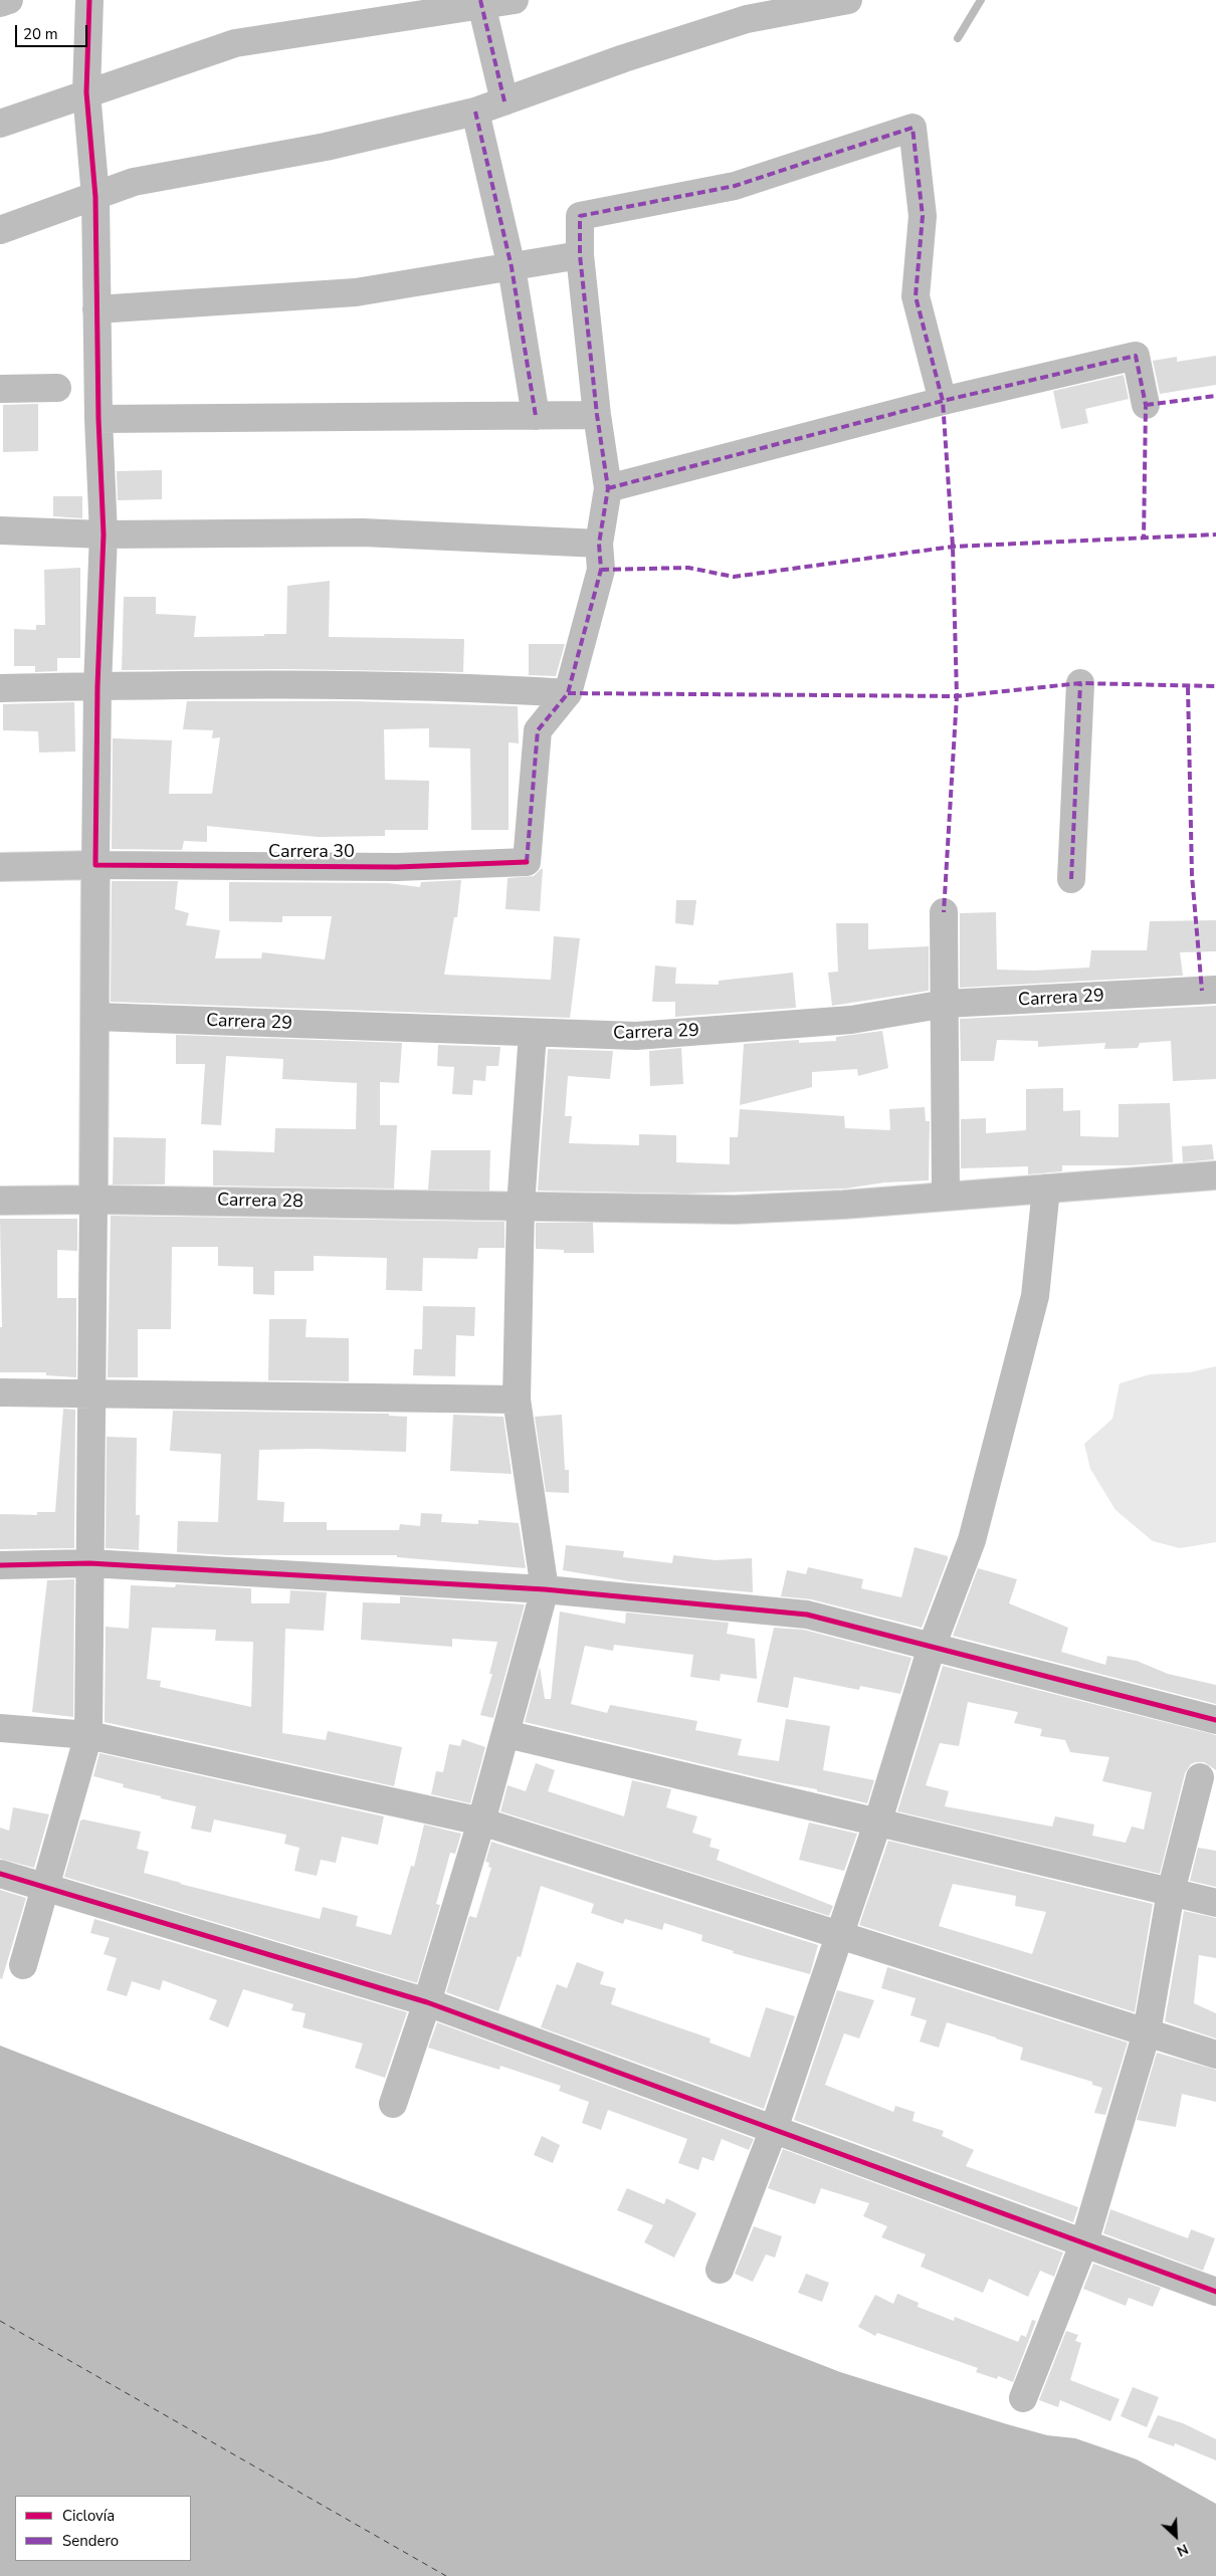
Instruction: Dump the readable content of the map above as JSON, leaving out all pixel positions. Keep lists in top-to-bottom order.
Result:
{
  "streets": {
    "street": ["Carrera 30", "Carrera 29", "Carrera 28"]
  },
  "legend": ["Ciclovía", "Sendero"],
  "scale_bar": "20 m",
  "north": "bottom right"
}
